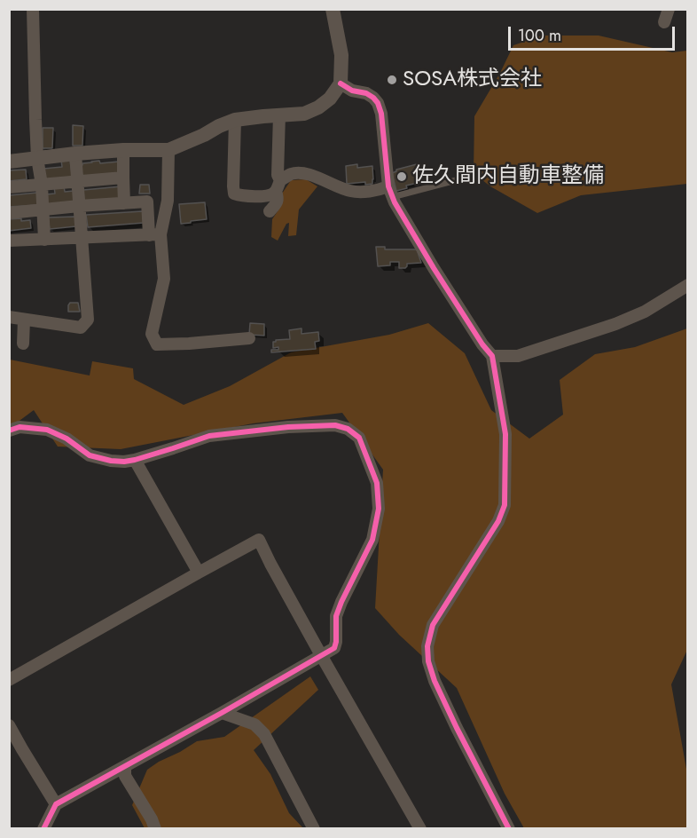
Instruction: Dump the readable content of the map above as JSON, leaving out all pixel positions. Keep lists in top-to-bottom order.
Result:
{
  "places": ["SOSA株式会社", "佐久間内自動車整備"],
  "scale_bar": "100 m"
}
